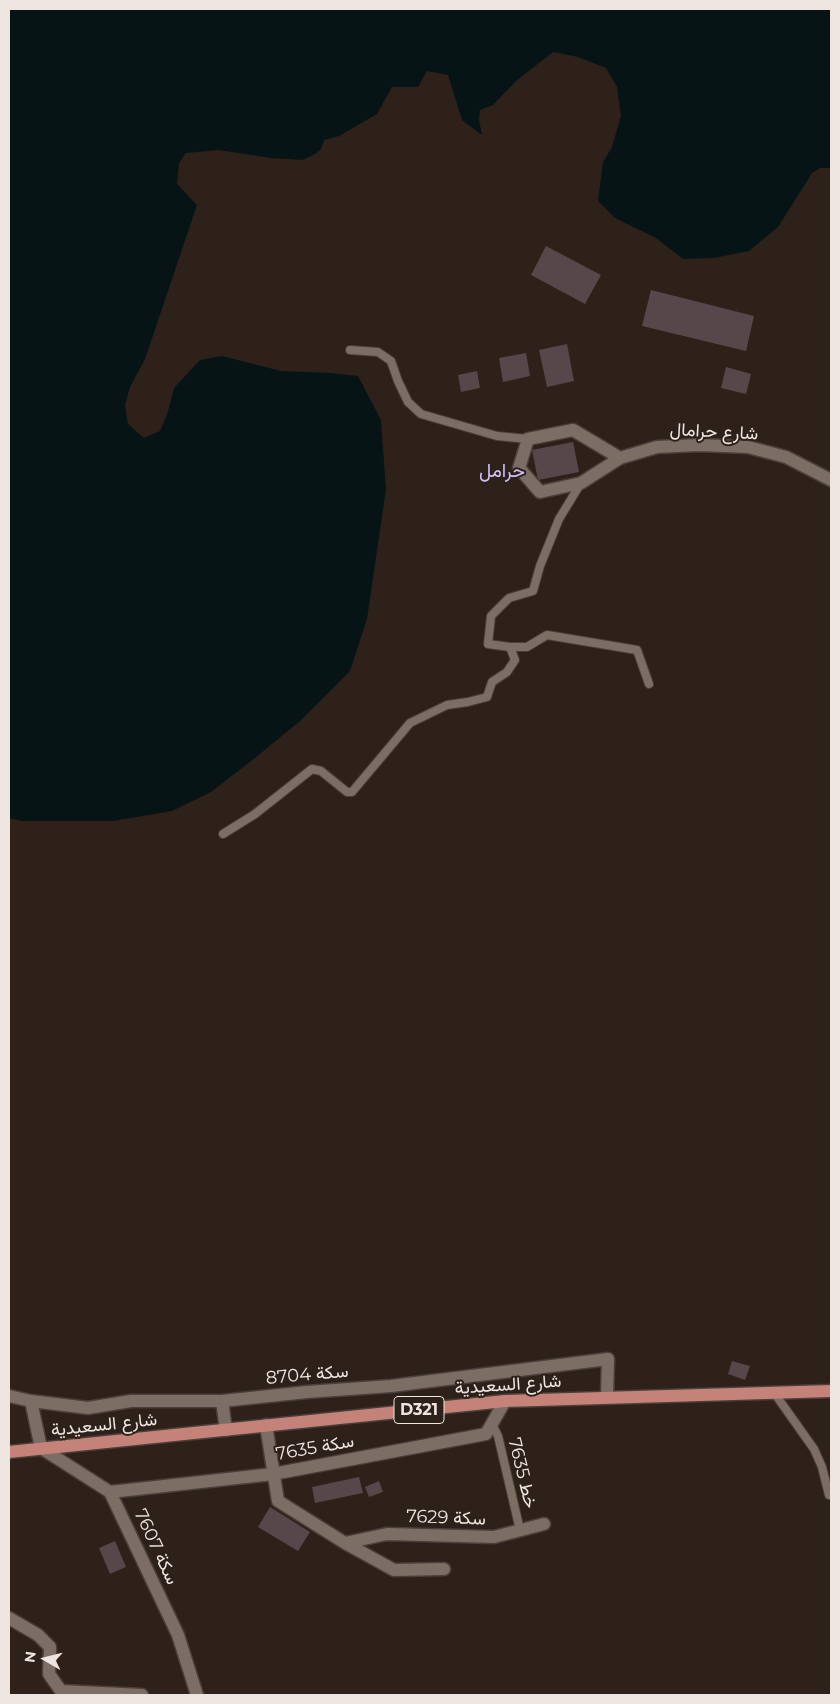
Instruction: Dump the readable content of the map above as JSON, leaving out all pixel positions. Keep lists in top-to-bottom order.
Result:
{
  "streets": {
    "main road": ["شارع السعيدية", "D321"],
    "street": [
      "شارع حرامال",
      "سكة 8704",
      "سكة 7635",
      "سكة 7629",
      "سكة 7607"
    ],
    "lane": ["7635 خط"]
  },
  "crossings": [
    ["سكة 8704", "شارع السعيدية"],
    ["سكة 7635", "7635 خط"],
    ["سكة 7635", "سكة 7607"],
    ["7635 خط", "سكة 7629"]
  ],
  "districts": ["حرامل"],
  "north": "left"
}
